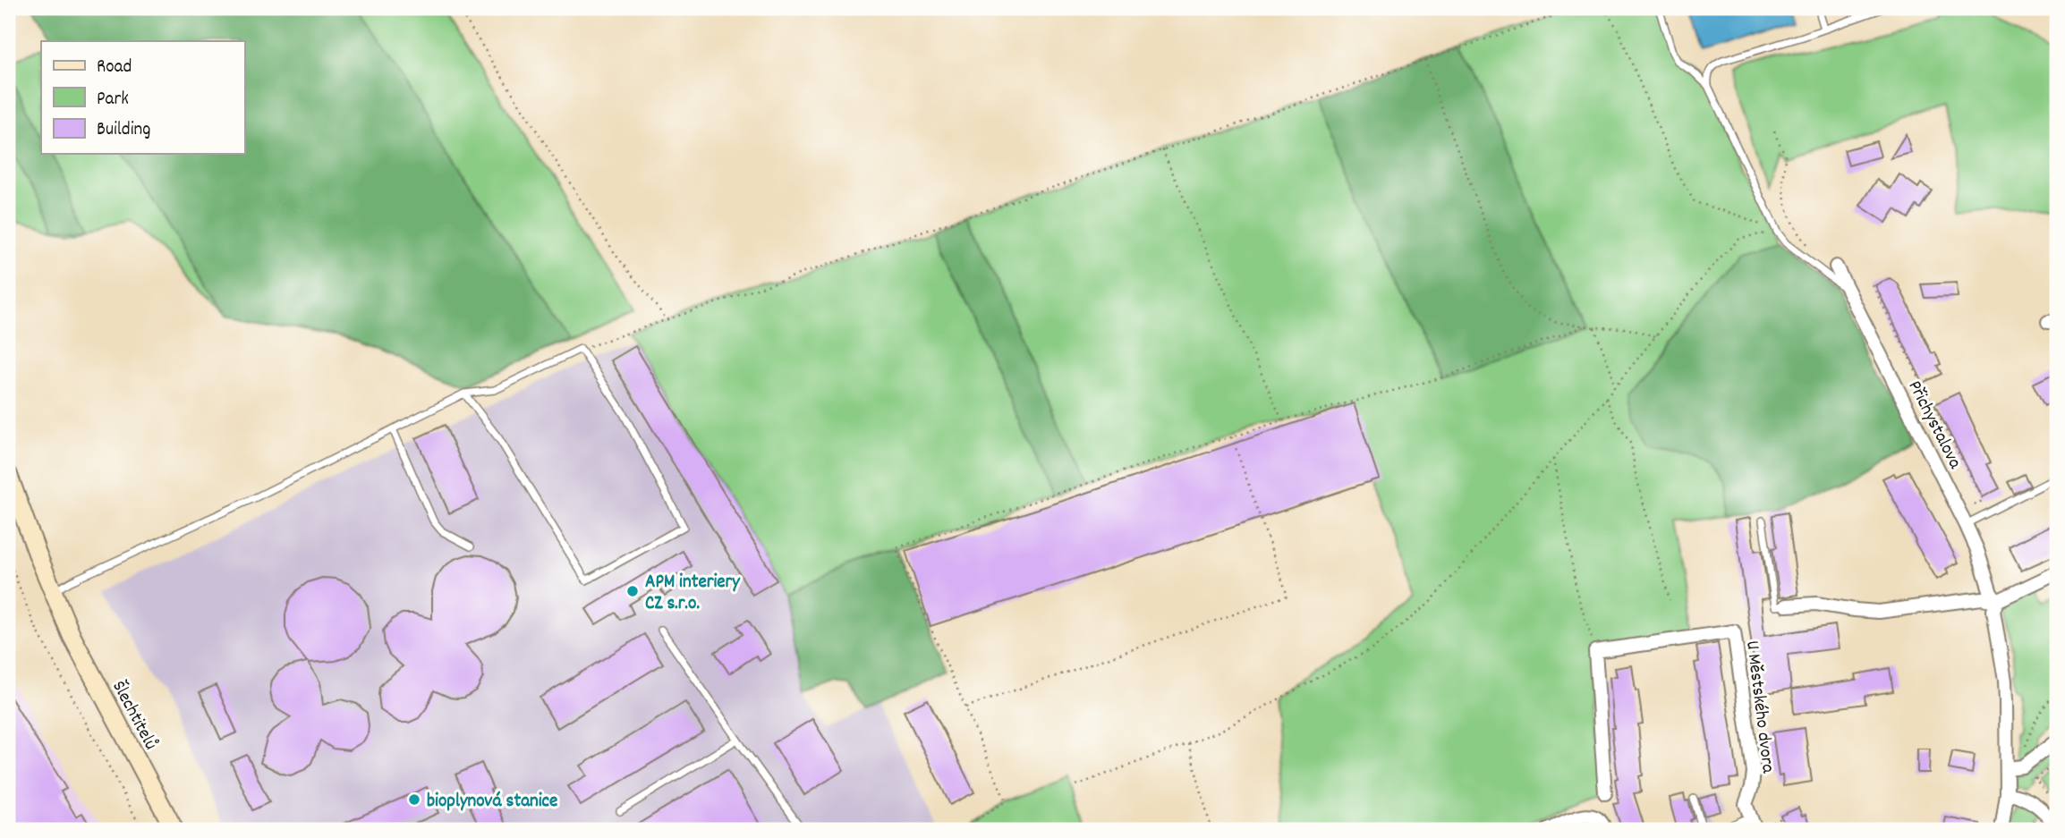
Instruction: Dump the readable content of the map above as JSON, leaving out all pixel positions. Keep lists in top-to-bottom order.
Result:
{
  "streets": {
    "street": ["Přichystalova", "U Městského dvora", "Šlechtitelů"]
  },
  "places": ["APM interiery CZ s.r.o.", "bioplynová stanice"],
  "legend": ["Road", "Park", "Building"]
}
